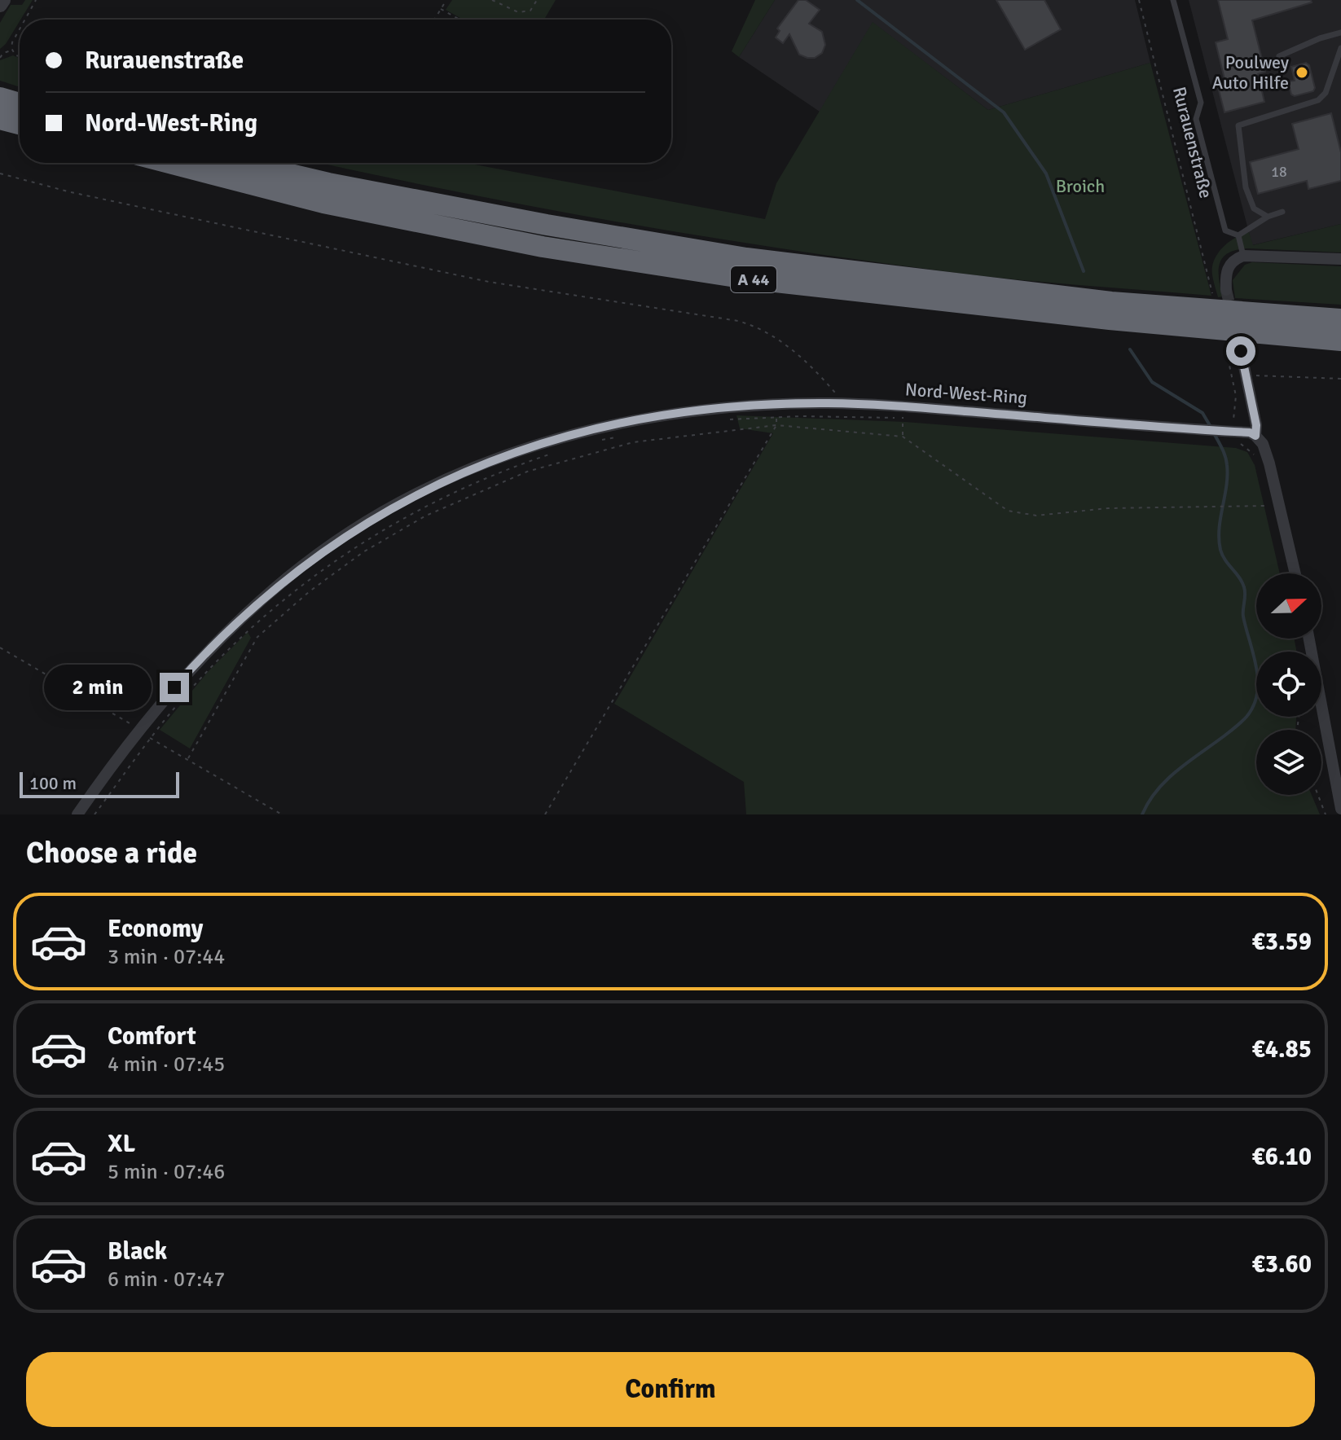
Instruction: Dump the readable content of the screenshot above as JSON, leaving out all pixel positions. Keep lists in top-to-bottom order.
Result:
{
  "streets": {
    "highway": ["A 44"],
    "street": ["Nord-West-Ring"],
    "path": ["Rurauenstraße"]
  },
  "parks": ["Broich"],
  "places": ["Poulwey Auto Hilfe"],
  "house_numbers": ["18"],
  "scale_bar": "100 m",
  "north": "right",
  "page": {
    "banner": ["Rurauenstraße", "Nord-West-Ring"],
    "bubble": "2 min",
    "scale": "100 m",
    "heading": "Choose a ride",
    "list": [
      {
        "name": "Economy",
        "note": "3 min · 07:44",
        "value": "€3.59"
      },
      {
        "name": "Comfort",
        "note": "4 min · 07:45",
        "value": "€4.85"
      },
      {
        "name": "XL",
        "note": "5 min · 07:46",
        "value": "€6.10"
      },
      {
        "name": "Black",
        "note": "6 min · 07:47",
        "value": "€3.60"
      }
    ],
    "buttons": "Confirm"
  }
}
